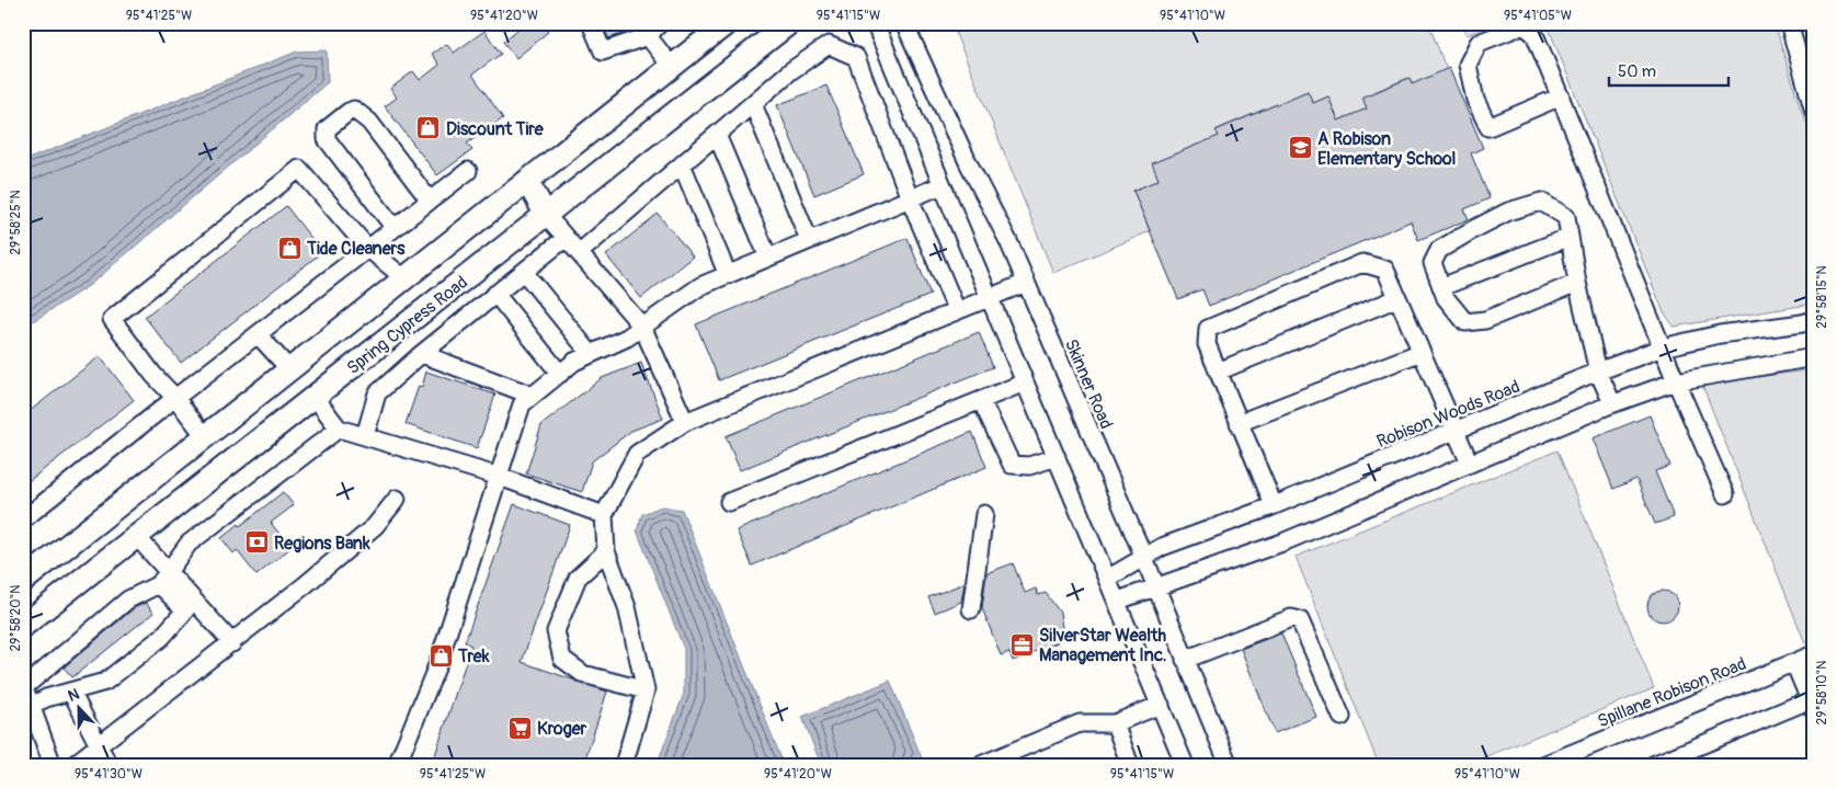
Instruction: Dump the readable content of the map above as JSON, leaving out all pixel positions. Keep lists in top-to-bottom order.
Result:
{
  "streets": {
    "main road": ["Spring Cypress Road"],
    "street": ["Skinner Road", "Robison Woods Road", "Spillane Robison Road"]
  },
  "crossings": [
    ["Skinner Road", "Robison Woods Road"]
  ],
  "places": {
    "shop": ["Discount Tire", "Tide Cleaners", "Trek"],
    "school or university": ["A Robison Elementary School"],
    "bank": ["Regions Bank"],
    "office": ["SilverStar Wealth Management Inc."],
    "supermarket": ["Kroger"]
  },
  "scale_bar": "50 m",
  "north": "top",
  "coordinates": [
    "95°41'25\"W",
    "95°41'20\"W",
    "95°41'15\"W",
    "95°41'10\"W",
    "95°41'05\"W",
    "29°58'25\"N",
    "29°58'15\"N",
    "29°58'20\"N",
    "29°58'10\"N",
    "95°41'30\"W"
  ]
}
